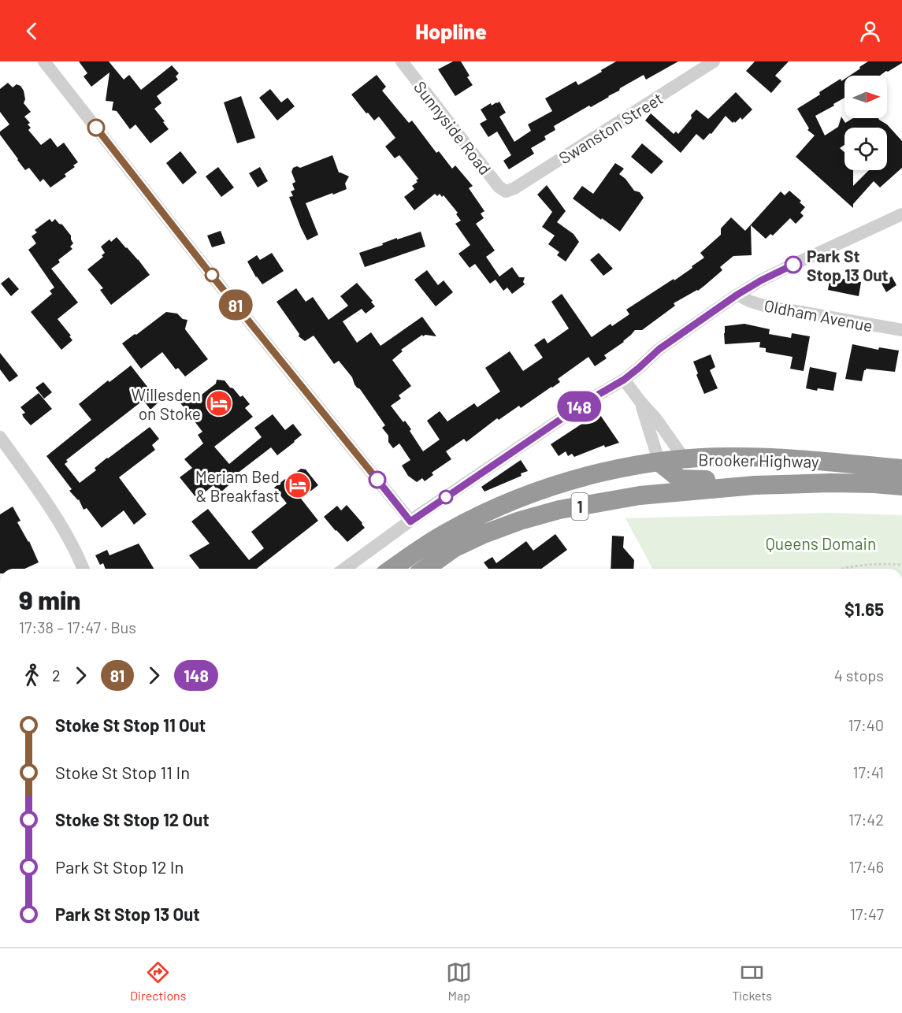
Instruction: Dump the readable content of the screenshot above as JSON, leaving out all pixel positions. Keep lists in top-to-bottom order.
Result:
{
  "streets": {
    "highway": ["Brooker Highway", "1"],
    "street": ["Sunnyside Road", "Swanston Street", "Oldham Avenue"]
  },
  "crossings": [
    ["Sunnyside Road", "Swanston Street"]
  ],
  "parks": ["Queens Domain"],
  "places": {
    "other": ["Park St Stop 13 Out"],
    "hotel": ["Willesden on Stoke", "Meriam Bed & Breakfast"]
  },
  "lines": ["bus line 81", "bus line 148"],
  "north": "right",
  "page": {
    "header": "Hopline",
    "on_map": ["81", "148"],
    "heading": ["9 min", "17:38 – 17:47 · Bus", "$1.65"],
    "legs": [
      "2",
      "81",
      "148",
      "4 stops"
    ],
    "list": [
      {
        "name": "Stoke St Stop 11 Out",
        "value": "17:40"
      },
      {
        "name": "Stoke St Stop 11 In",
        "value": "17:41"
      },
      {
        "name": "Stoke St Stop 12 Out",
        "value": "17:42"
      },
      {
        "name": "Park St Stop 12 In",
        "value": "17:46"
      },
      {
        "name": "Park St Stop 13 Out",
        "value": "17:47"
      }
    ],
    "tabs": ["Directions", "Map", "Tickets"]
  }
}
